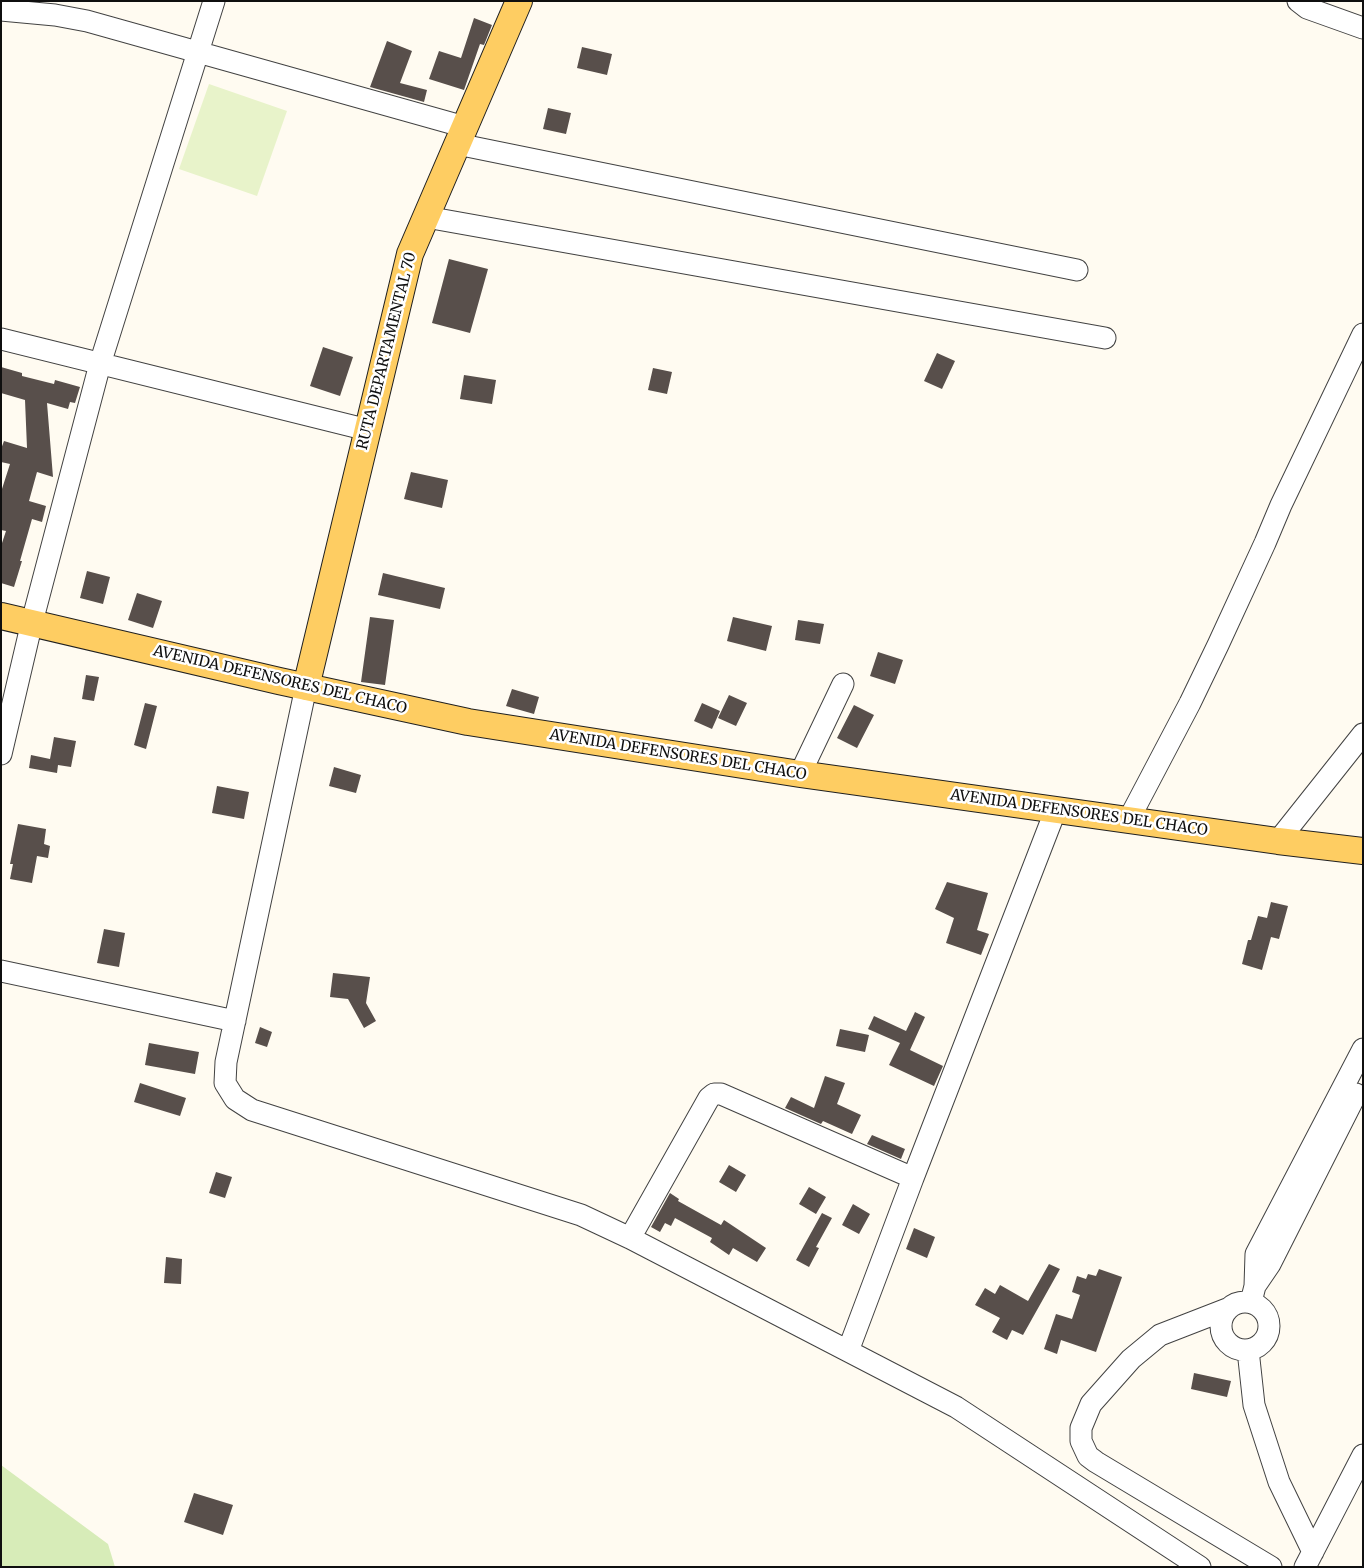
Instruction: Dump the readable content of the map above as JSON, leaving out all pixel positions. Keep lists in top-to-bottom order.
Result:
{
  "streets": {
    "main road": ["RUTA DEPARTAMENTAL 70", "AVENIDA DEFENSORES DEL CHACO"]
  },
  "crossings": [
    ["RUTA DEPARTAMENTAL 70", "AVENIDA DEFENSORES DEL CHACO"]
  ]
}
